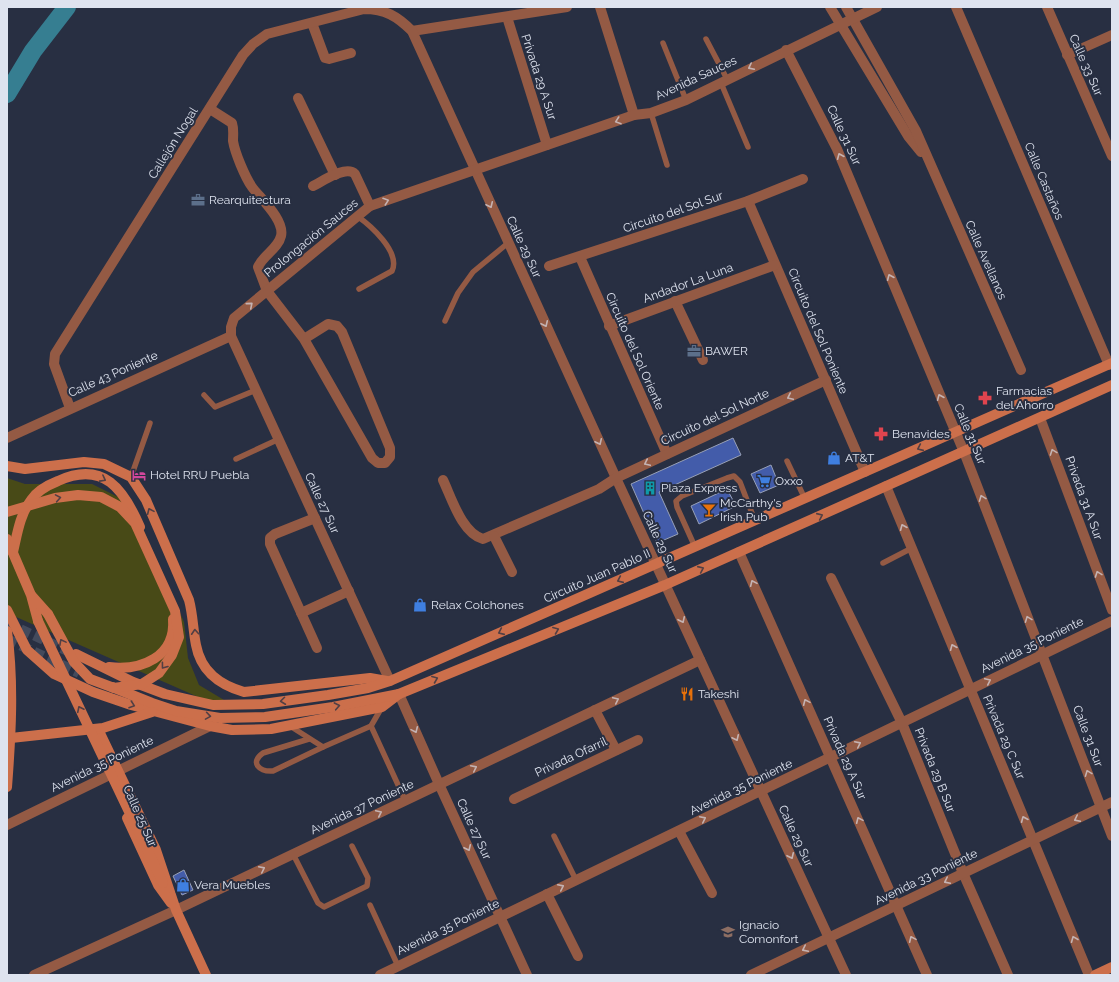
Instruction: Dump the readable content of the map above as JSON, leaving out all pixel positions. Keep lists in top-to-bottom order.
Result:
{
  "streets": {
    "main road": ["Circuito Juan Pablo II", "Calle 25 Sur"],
    "street": [
      "Calle 33 Sur",
      "Privada 29 A Sur",
      "Avenida Sauces",
      "Calle 31 Sur",
      "Callejón Nogal",
      "Calle Castaños",
      "Circuito del Sol Sur",
      "Prolongación Sauces",
      "Calle 29 Sur",
      "Calle Avellanos",
      "Andador La Luna",
      "Circuito del Sol Poniente",
      "Circuito del Sol Oriente",
      "Calle 43 Poniente",
      "Circuito del Sol Norte",
      "Privada 31 A Sur",
      "Calle 27 Sur",
      "Avenida 35 Poniente",
      "Privada 29 C Sur",
      "Privada Ofarril",
      "Privada 29 B Sur",
      "Avenida 37 Poniente",
      "Avenida 33 Poniente"
    ]
  },
  "crossings": [
    ["Privada 29 A Sur", "Avenida Sauces"],
    ["Privada 29 A Sur", "Avenida 35 Poniente"],
    ["Privada 29 A Sur", "Avenida 33 Poniente"],
    ["Avenida Sauces", "Calle 31 Sur"],
    ["Avenida Sauces", "Prolongación Sauces"],
    ["Avenida Sauces", "Calle 29 Sur"],
    ["Avenida Sauces", "Calle Avellanos"],
    ["Calle 31 Sur", "Circuito Juan Pablo II"],
    ["Calle 31 Sur", "Avenida 35 Poniente"],
    ["Calle 31 Sur", "Avenida 33 Poniente"],
    ["Callejón Nogal", "Calle 29 Sur"],
    ["Callejón Nogal", "Calle 43 Poniente"],
    ["Calle Castaños", "Circuito Juan Pablo II"],
    ["Circuito del Sol Sur", "Circuito del Sol Poniente"],
    ["Circuito del Sol Sur", "Circuito del Sol Oriente"],
    ["Prolongación Sauces", "Calle 29 Sur"],
    ["Prolongación Sauces", "Calle 43 Poniente"],
    ["Prolongación Sauces", "Calle 27 Sur"],
    ["Calle 29 Sur", "Circuito del Sol Norte"],
    ["Calle 29 Sur", "Circuito Juan Pablo II"],
    ["Calle 29 Sur", "Avenida 35 Poniente"],
    ["Calle 29 Sur", "Avenida 37 Poniente"],
    ["Calle 29 Sur", "Avenida 33 Poniente"],
    ["Andador La Luna", "Circuito del Sol Poniente"],
    ["Andador La Luna", "Circuito del Sol Oriente"],
    ["Circuito del Sol Poniente", "Circuito del Sol Norte"],
    ["Circuito del Sol Poniente", "Circuito Juan Pablo II"],
    ["Circuito del Sol Oriente", "Circuito del Sol Norte"],
    ["Calle 43 Poniente", "Calle 27 Sur"],
    ["Calle 27 Sur", "Circuito Juan Pablo II"],
    ["Calle 27 Sur", "Avenida 35 Poniente"],
    ["Calle 27 Sur", "Avenida 37 Poniente"],
    ["Avenida 35 Poniente", "Privada 29 C Sur"],
    ["Avenida 35 Poniente", "Privada 29 B Sur"],
    ["Avenida 35 Poniente", "Calle 25 Sur"],
    ["Privada 29 C Sur", "Avenida 33 Poniente"],
    ["Privada 29 B Sur", "Avenida 33 Poniente"],
    ["Avenida 37 Poniente", "Calle 25 Sur"]
  ],
  "one_way": [
    "Privada 29 A Sur",
    "Avenida Sauces",
    "Calle 31 Sur",
    "Prolongación Sauces",
    "Calle 29 Sur",
    "Circuito del Sol Norte",
    "Privada 31 A Sur",
    "Calle 27 Sur",
    "Privada 29 C Sur",
    "Avenida 37 Poniente",
    "Avenida 33 Poniente"
  ],
  "places": {
    "office": ["Rearquitectura", "BAWER"],
    "pharmacy": ["Farmacias del Ahorro", "Benavides"],
    "shop": ["AT&T", "Relax Colchones", "Vera Muebles"],
    "hotel": ["Hotel RRU Puebla"],
    "supermarket": ["Oxxo"],
    "building": ["Plaza Express"],
    "bar": ["McCarthy's Irish Pub"],
    "restaurant": ["Takeshi"],
    "school or university": ["Ignacio Comonfort"]
  }
}
